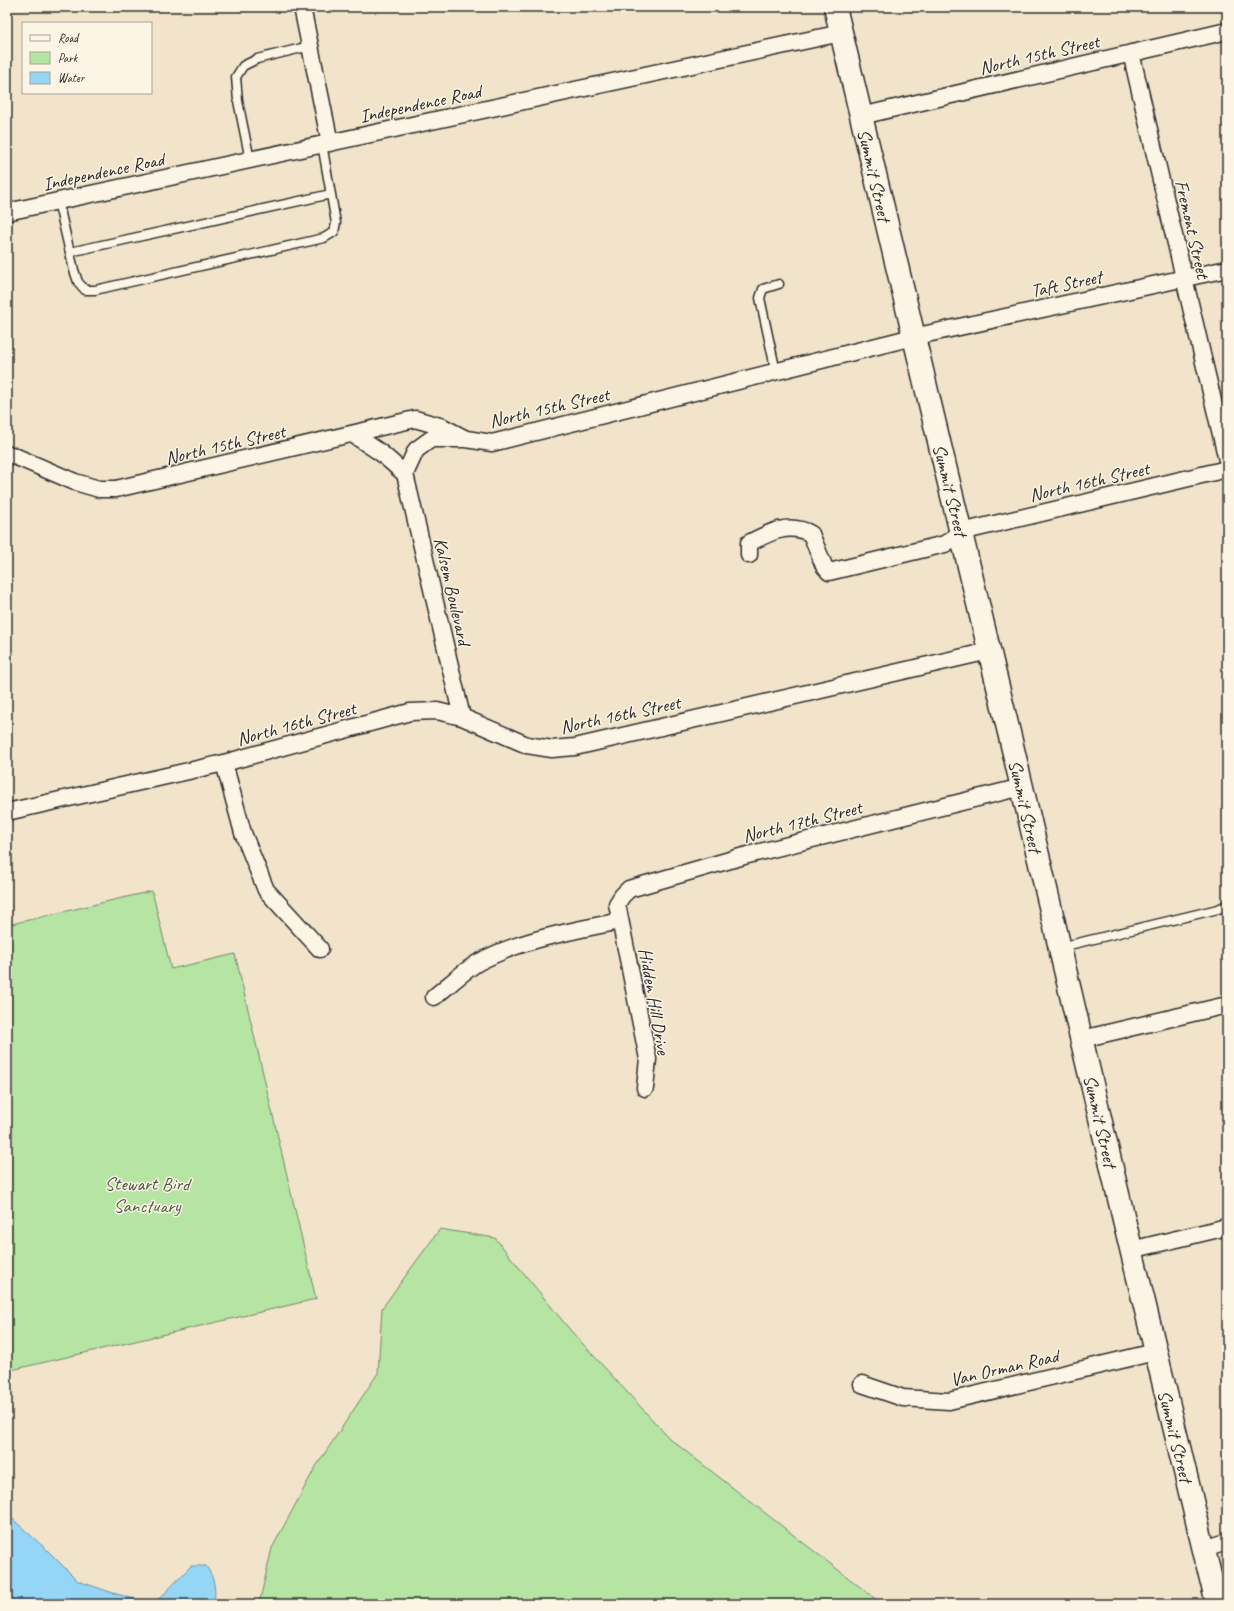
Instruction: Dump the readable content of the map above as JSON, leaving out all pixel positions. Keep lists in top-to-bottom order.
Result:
{
  "streets": {
    "main road": ["Summit Street"],
    "street": [
      "North 15th Street",
      "Independence Road",
      "Fremont Street",
      "Taft Street",
      "North 16th Street",
      "Kalsem Boulevard",
      "North 17th Street",
      "Hidden Hill Drive",
      "Van Orman Road"
    ]
  },
  "crossings": [
    ["North 15th Street", "Summit Street"],
    ["North 15th Street", "Fremont Street"],
    ["North 15th Street", "Taft Street"],
    ["Independence Road", "Summit Street"],
    ["Summit Street", "Taft Street"],
    ["Summit Street", "North 16th Street"],
    ["Summit Street", "North 17th Street"],
    ["Summit Street", "Van Orman Road"],
    ["Fremont Street", "Taft Street"],
    ["North 16th Street", "Kalsem Boulevard"],
    ["North 17th Street", "Hidden Hill Drive"]
  ],
  "parks": ["Stewart Bird Sanctuary"],
  "legend": ["Road", "Park", "Water"]
}
